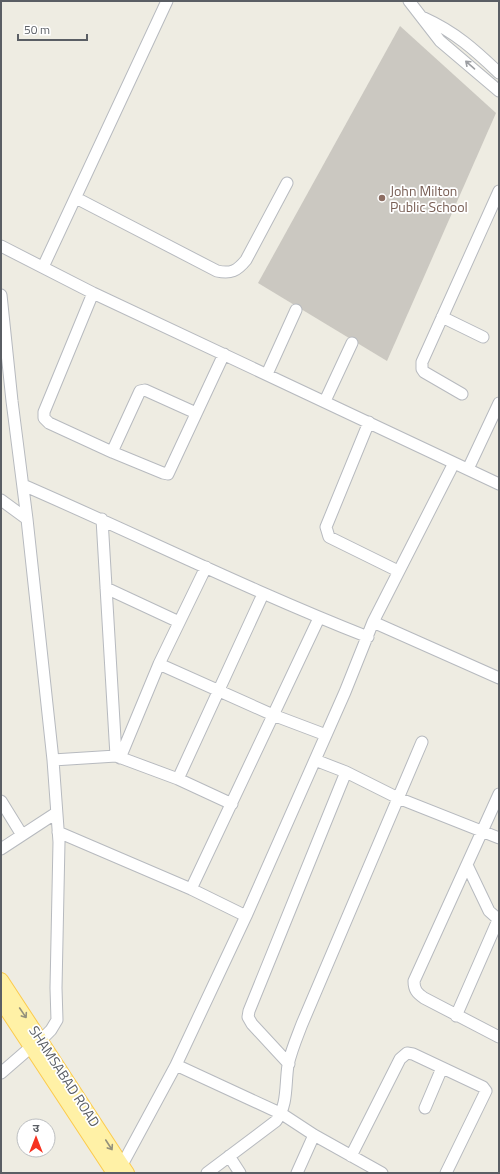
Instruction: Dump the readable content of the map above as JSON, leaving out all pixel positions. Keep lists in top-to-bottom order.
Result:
{
  "streets": {
    "main road": ["SHAMSABAD ROAD"]
  },
  "places": ["John Milton Public School"],
  "scale_bar": "50 m",
  "north": "top"
}
